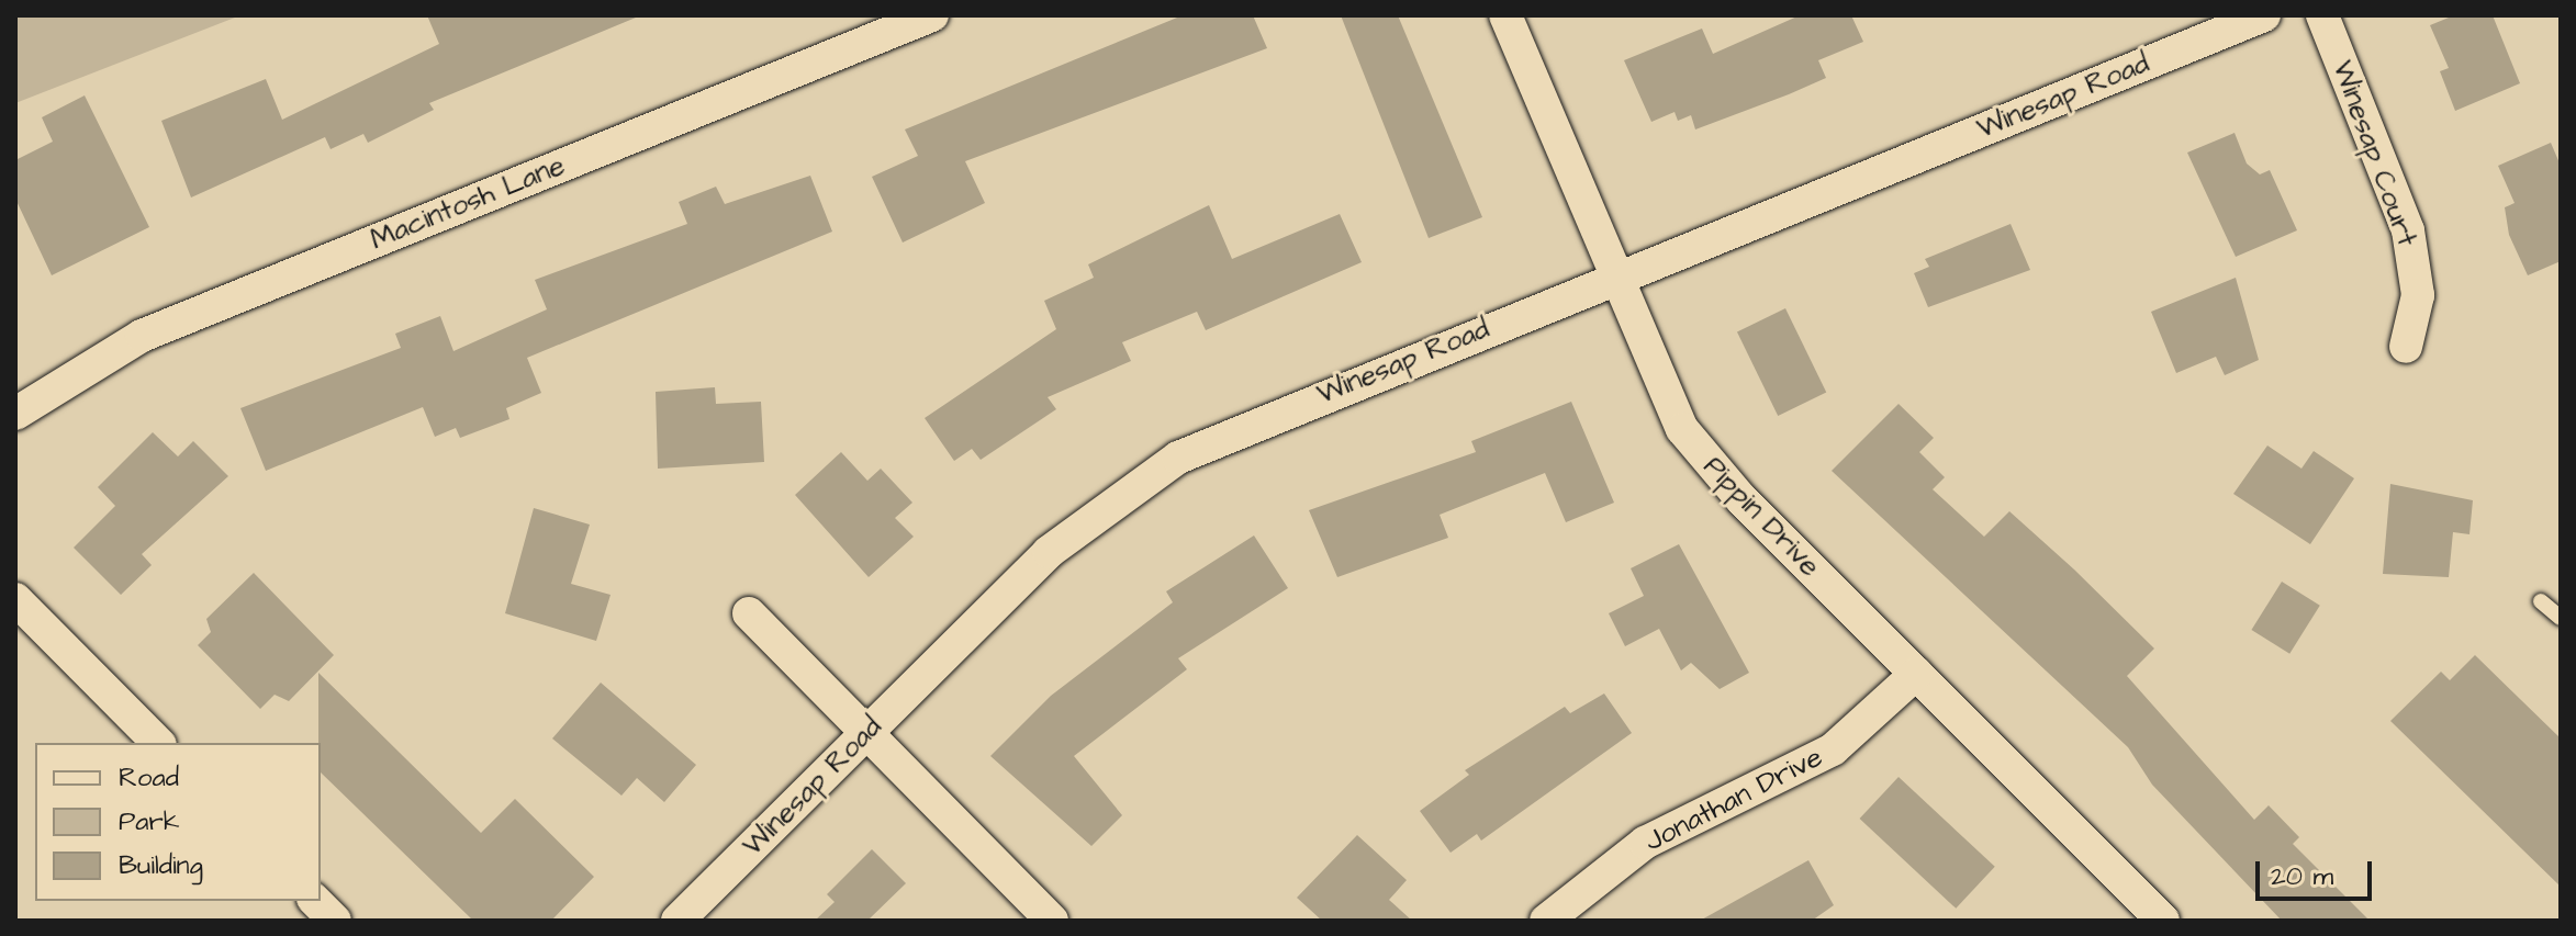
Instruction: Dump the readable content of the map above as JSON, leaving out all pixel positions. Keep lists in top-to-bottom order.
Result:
{
  "streets": {
    "street": [
      "Winesap Road",
      "Winesap Court",
      "Macintosh Lane",
      "Pippin Drive",
      "Jonathan Drive"
    ]
  },
  "crossings": [
    ["Winesap Road", "Pippin Drive"],
    ["Pippin Drive", "Jonathan Drive"]
  ],
  "legend": ["Road", "Park", "Building"],
  "scale_bar": "20 m"
}
